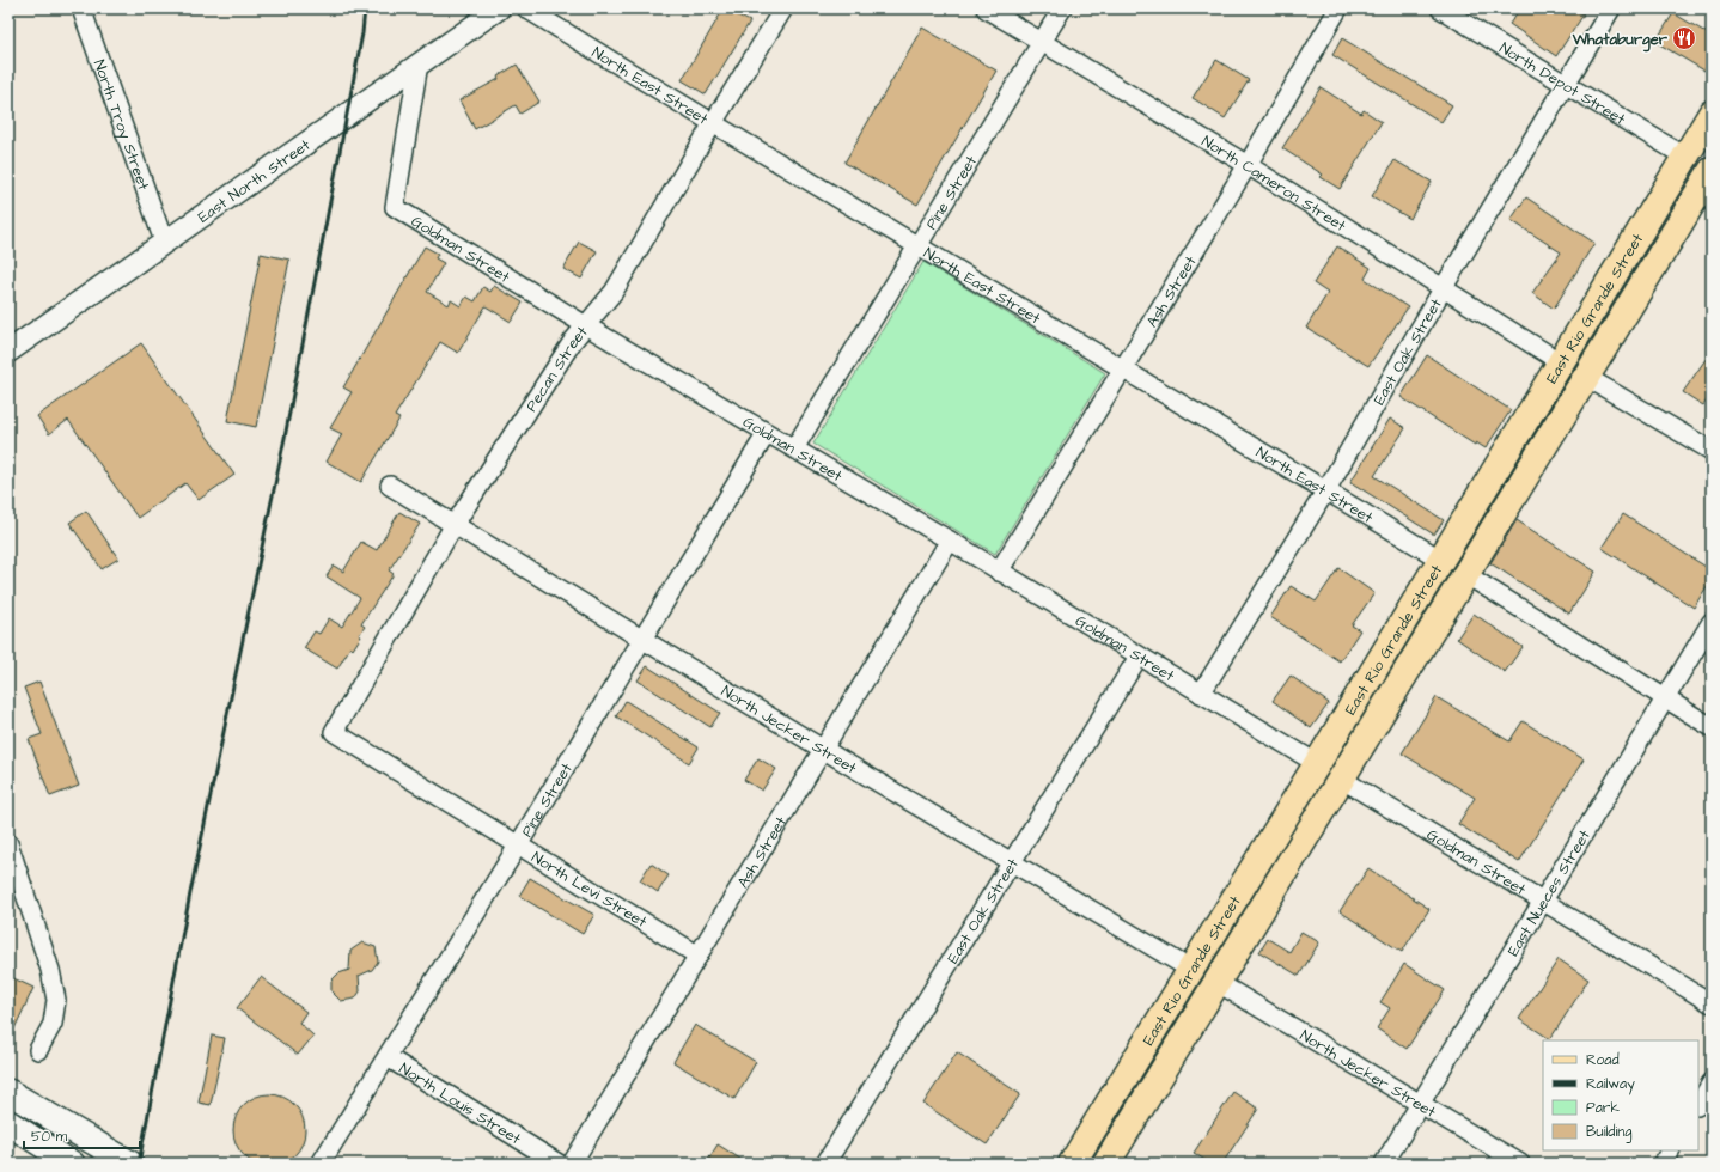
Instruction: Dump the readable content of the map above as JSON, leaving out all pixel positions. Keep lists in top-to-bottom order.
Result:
{
  "streets": {
    "main road": ["East Rio Grande Street"],
    "street": [
      "North Depot Street",
      "North East Street",
      "North Troy Street",
      "East North Street",
      "North Cameron Street",
      "Pine Street",
      "Goldman Street",
      "Ash Street",
      "East Oak Street",
      "Pecan Street",
      "North Jecker Street",
      "North Levi Street",
      "East Nueces Street",
      "North Louis Street"
    ]
  },
  "crossings": [
    ["North Depot Street", "East Rio Grande Street"],
    ["North Depot Street", "East Oak Street"],
    ["North East Street", "Pine Street"],
    ["North East Street", "Ash Street"],
    ["North East Street", "East Rio Grande Street"],
    ["North East Street", "East Oak Street"],
    ["North East Street", "Pecan Street"],
    ["North Troy Street", "East North Street"],
    ["East North Street", "Goldman Street"],
    ["North Cameron Street", "Pine Street"],
    ["North Cameron Street", "Ash Street"],
    ["North Cameron Street", "East Rio Grande Street"],
    ["North Cameron Street", "East Oak Street"],
    ["Pine Street", "Goldman Street"],
    ["Pine Street", "North Jecker Street"],
    ["Pine Street", "North Levi Street"],
    ["Pine Street", "North Louis Street"],
    ["Goldman Street", "Ash Street"],
    ["Goldman Street", "East Rio Grande Street"],
    ["Goldman Street", "East Oak Street"],
    ["Goldman Street", "Pecan Street"],
    ["Goldman Street", "East Nueces Street"],
    ["Ash Street", "North Jecker Street"],
    ["Ash Street", "North Levi Street"],
    ["East Rio Grande Street", "North Jecker Street"],
    ["East Oak Street", "North Jecker Street"],
    ["Pecan Street", "North Jecker Street"],
    ["Pecan Street", "North Levi Street"],
    ["North Jecker Street", "East Nueces Street"]
  ],
  "places": {
    "restaurant": ["Whataburger"]
  },
  "legend": [
    "Road",
    "Railway",
    "Park",
    "Building"
  ],
  "scale_bar": "50 m"
}
